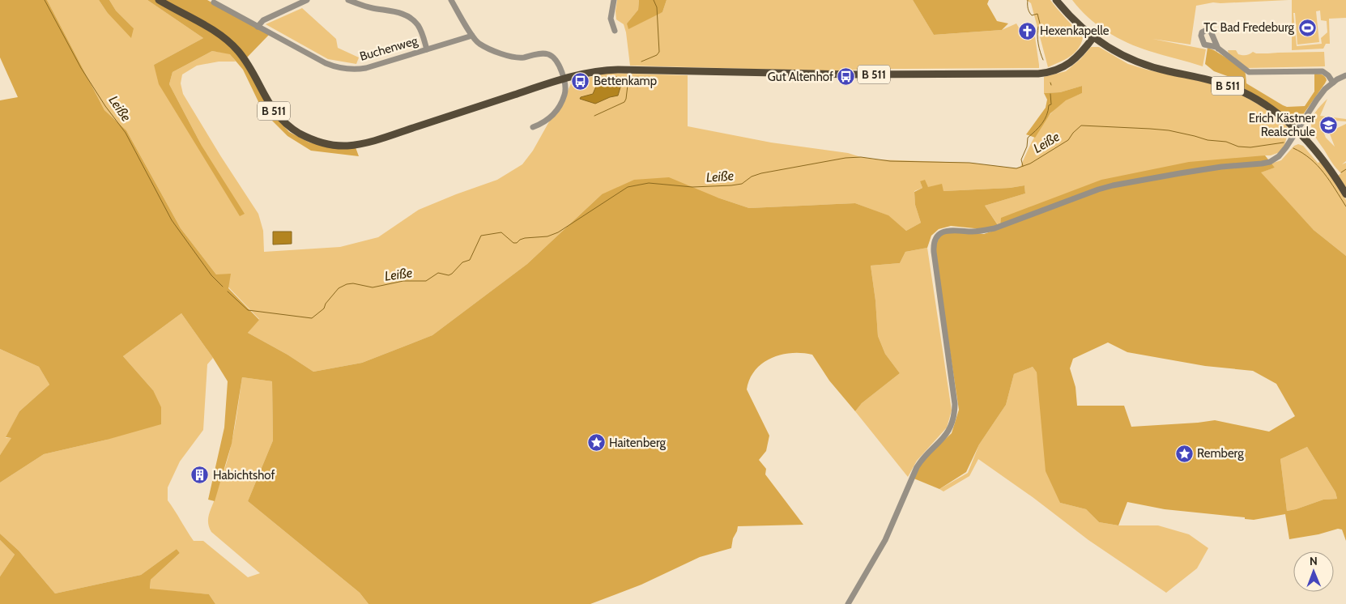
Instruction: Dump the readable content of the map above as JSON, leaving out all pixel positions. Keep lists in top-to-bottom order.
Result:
{
  "streets": {
    "main road": ["B 511"],
    "street": ["Buchenweg"]
  },
  "water": ["Leiße"],
  "places": {
    "sports": ["TC Bad Fredeburg"],
    "church": ["Hexenkapelle"],
    "bus stop": ["Gut Altenhof", "Bettenkamp"],
    "school or university": ["Erich Kästner Realschule"],
    "place": ["Haitenberg", "Remberg"],
    "building": ["Habichtshof"]
  },
  "north": "top"
}
